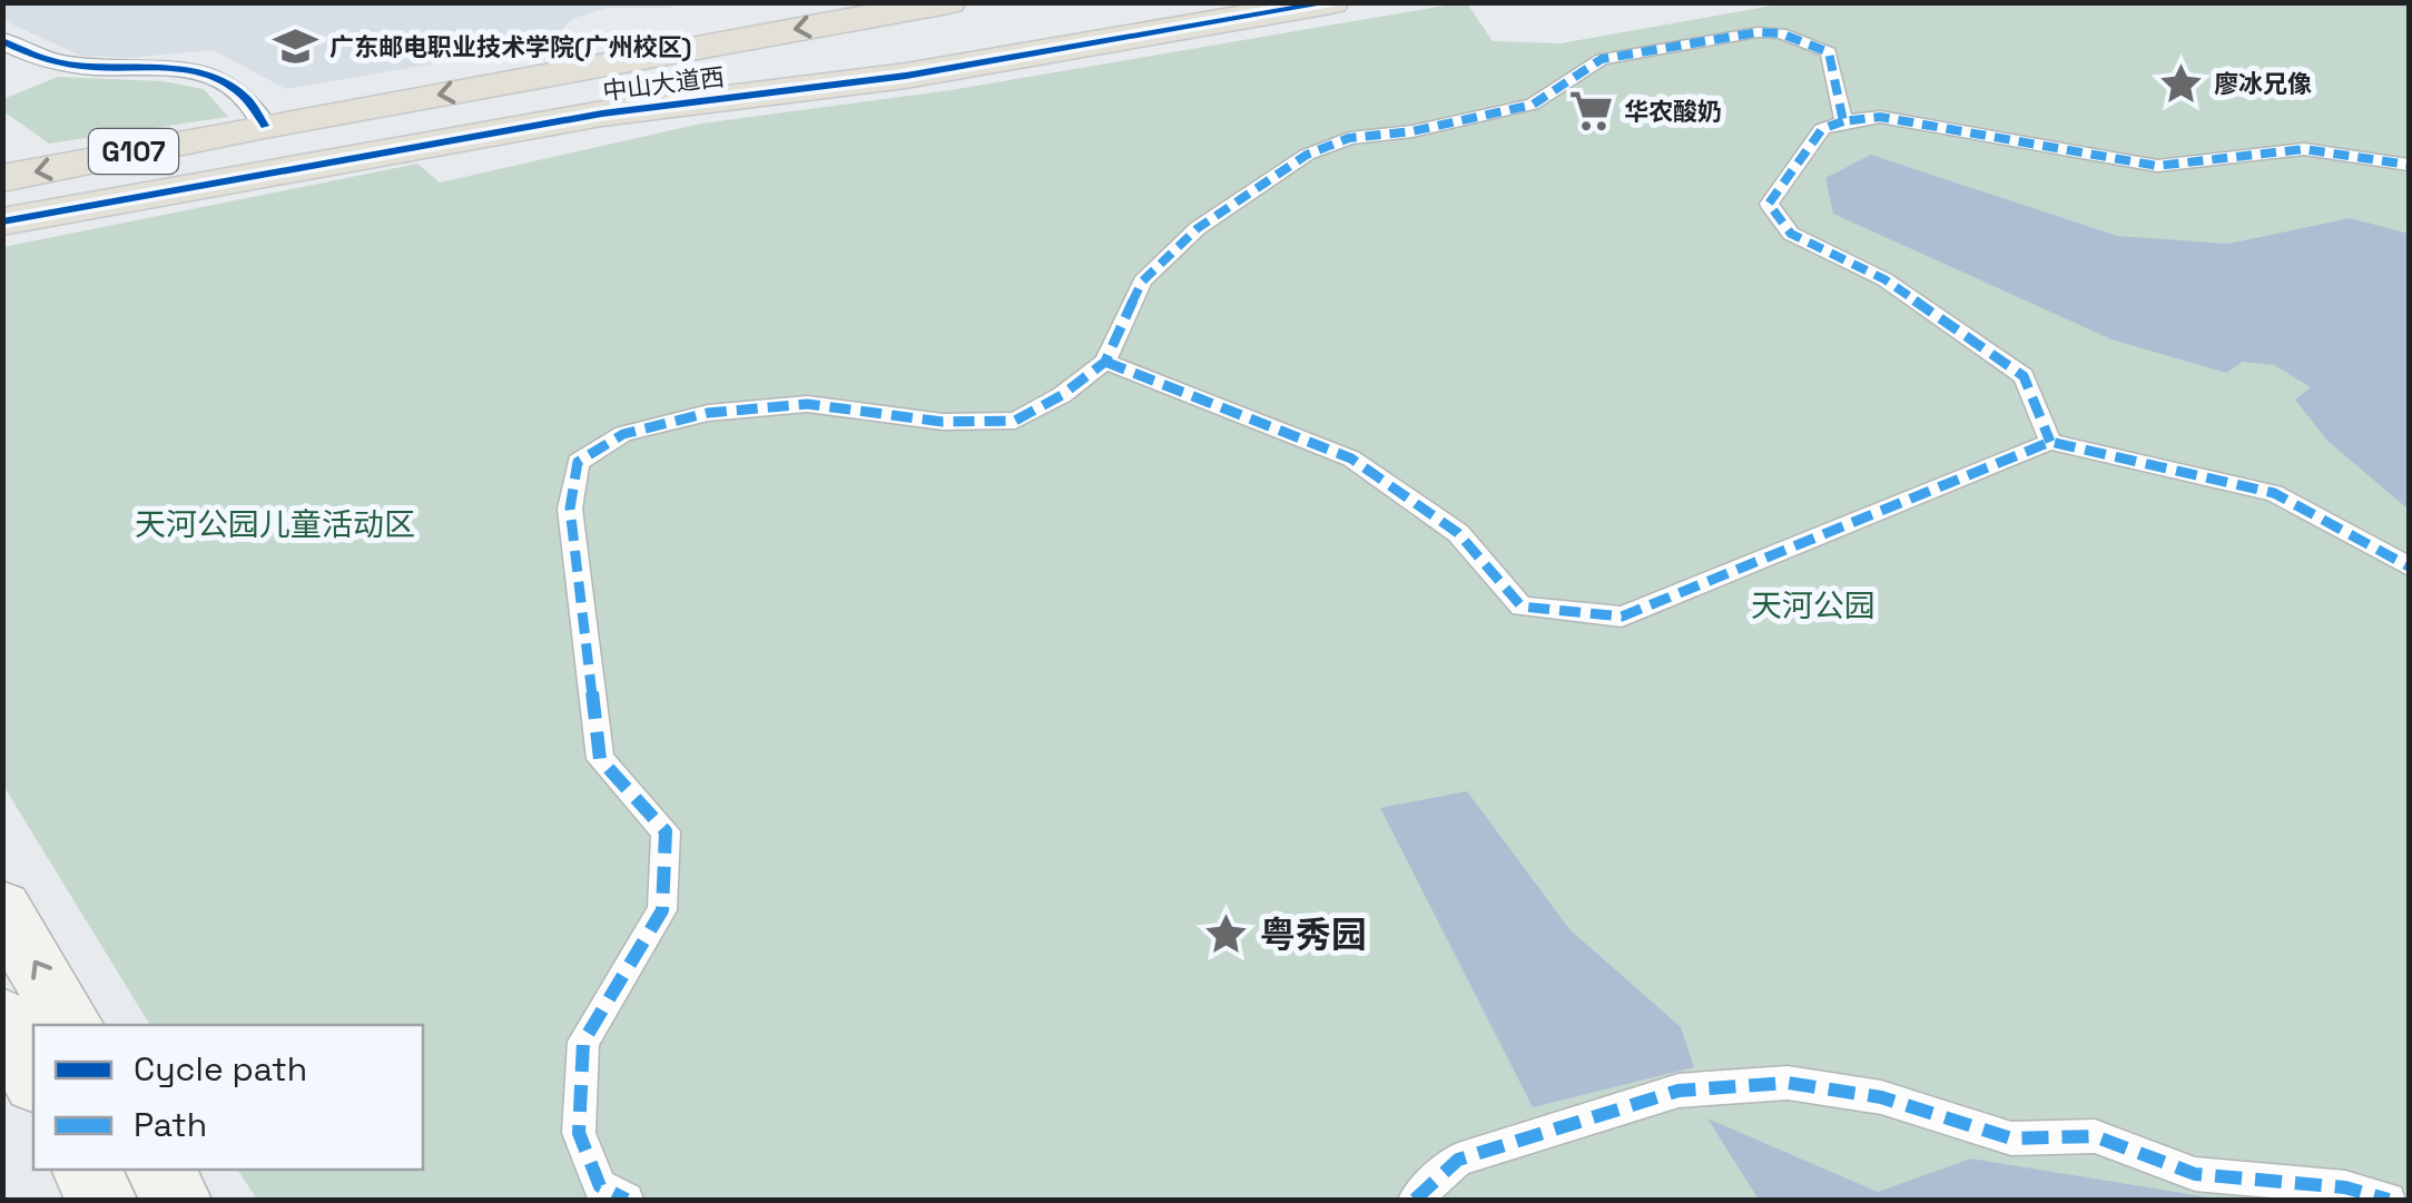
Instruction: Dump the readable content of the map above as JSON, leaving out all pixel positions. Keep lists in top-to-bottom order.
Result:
{
  "streets": {
    "highway": ["中山大道西", "G107"]
  },
  "parks": ["天河公园儿童活动区", "天河公园"],
  "places": {
    "school or university": ["广东邮电职业技术学院(广州校区)"],
    "place": ["廖冰兄像", "粤秀园"],
    "supermarket": ["华农酸奶"]
  },
  "legend": ["Cycle path", "Path"]
}
